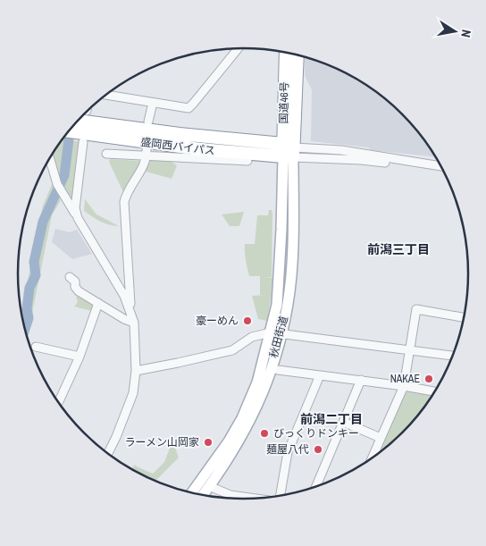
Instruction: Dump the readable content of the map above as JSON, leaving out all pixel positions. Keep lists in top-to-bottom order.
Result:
{
  "streets": {
    "highway": ["国道46号", "盛岡西バイパス"],
    "main road": ["秋田街道"]
  },
  "crossings": [
    ["国道46号", "盛岡西バイパス"],
    ["国道46号", "秋田街道"],
    ["盛岡西バイパス", "秋田街道"]
  ],
  "districts": ["前潟三丁目", "前潟二丁目"],
  "places": [
    "豪ーめん",
    "NAKAE",
    "びっくりドンキー",
    "ラーメン山岡家",
    "麺屋八代"
  ],
  "north": "right"
}
